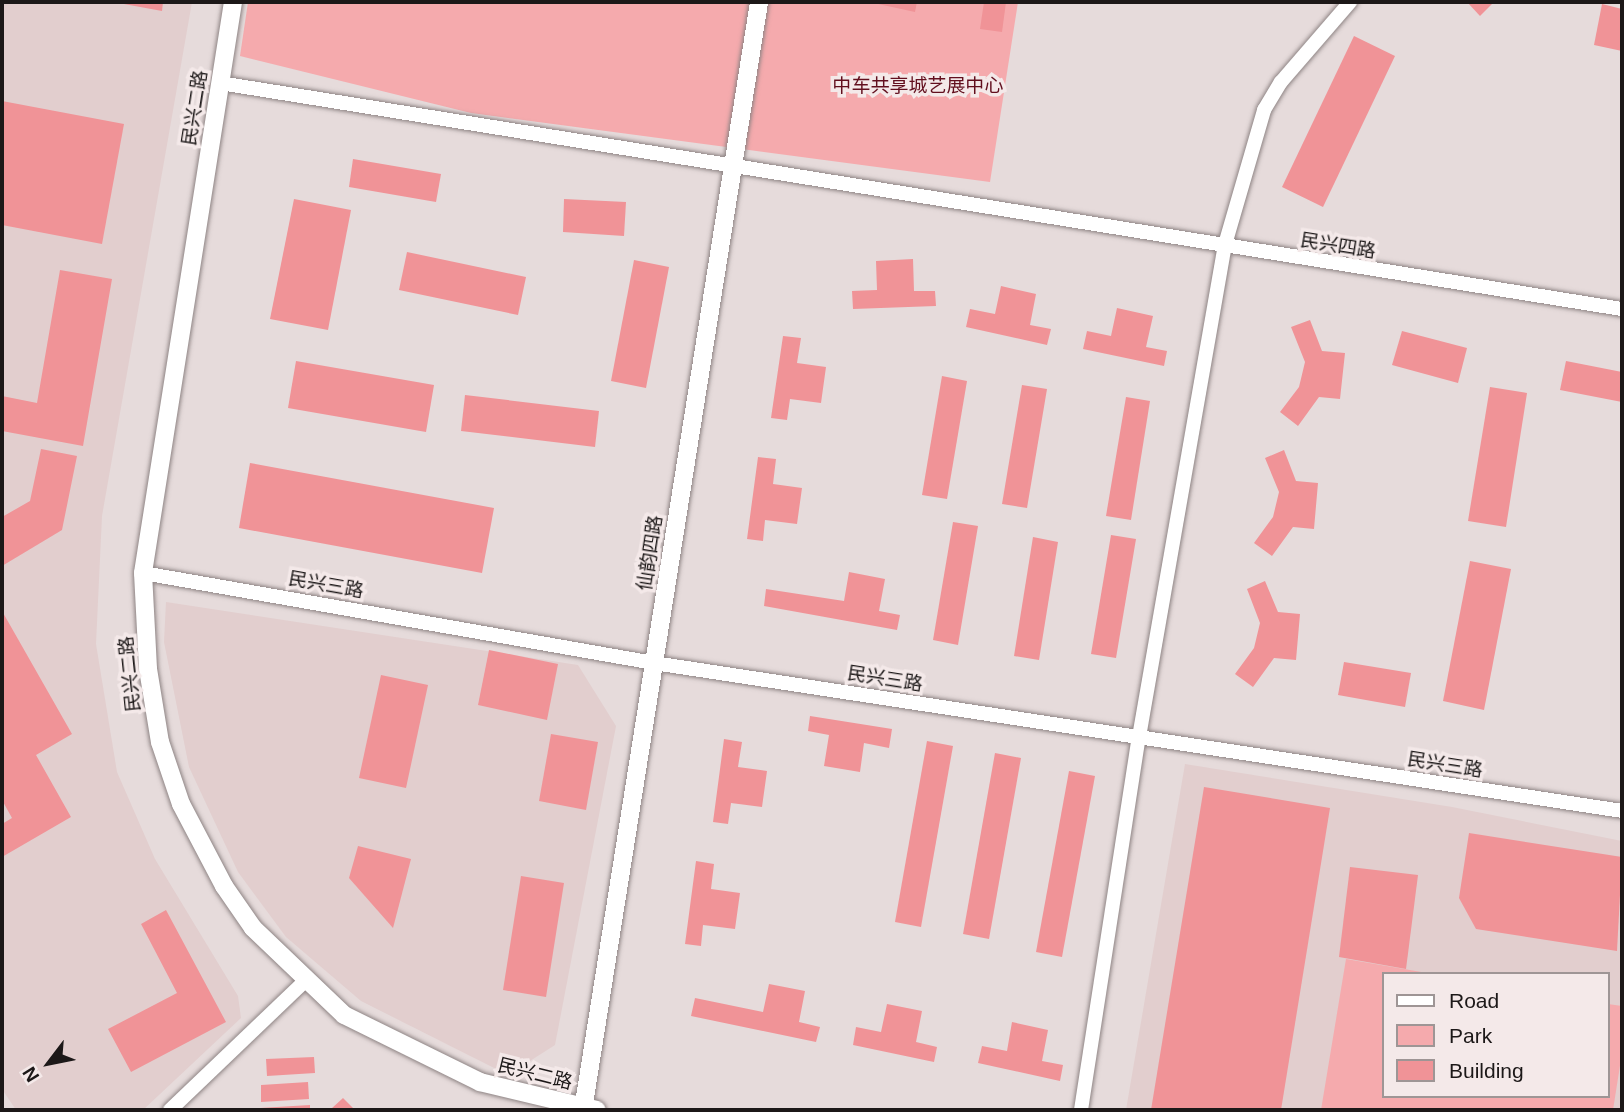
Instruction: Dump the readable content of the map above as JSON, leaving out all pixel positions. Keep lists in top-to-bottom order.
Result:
{
  "streets": {
    "street": [
      "民兴二路",
      "民兴四路",
      "仙韵四路",
      "民兴三路"
    ]
  },
  "crossings": [
    ["民兴二路", "民兴四路"],
    ["民兴二路", "仙韵四路"],
    ["民兴二路", "民兴三路"],
    ["民兴四路", "仙韵四路"],
    ["仙韵四路", "民兴三路"]
  ],
  "parks": ["中车共享城艺展中心"],
  "legend": ["Road", "Park", "Building"],
  "north": "bottom left"
}
